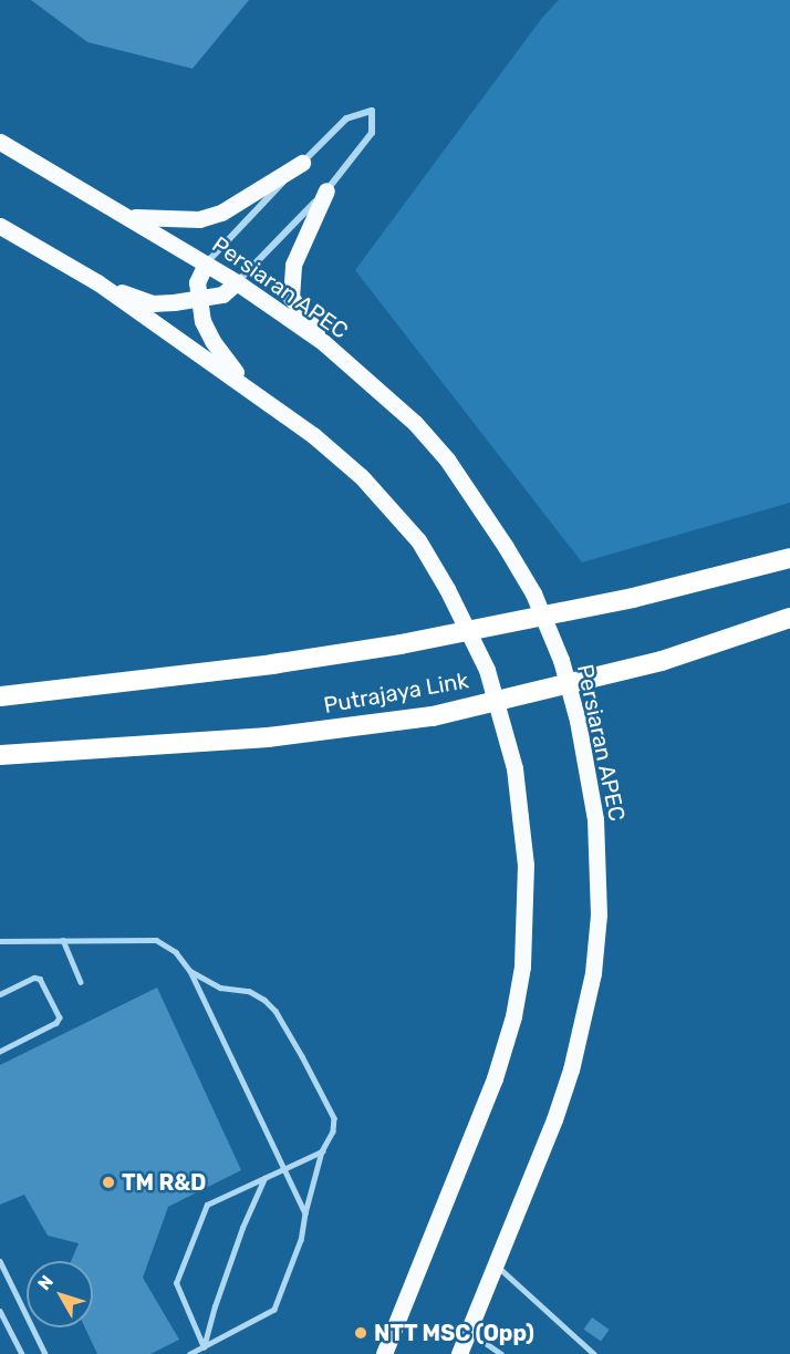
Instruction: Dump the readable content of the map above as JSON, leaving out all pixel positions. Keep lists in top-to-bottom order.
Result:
{
  "streets": {
    "highway": ["Putrajaya Link"],
    "main road": ["Persiaran APEC"]
  },
  "places": ["TM R&D", "NTT MSC (Opp)"],
  "north": "top left"
}
